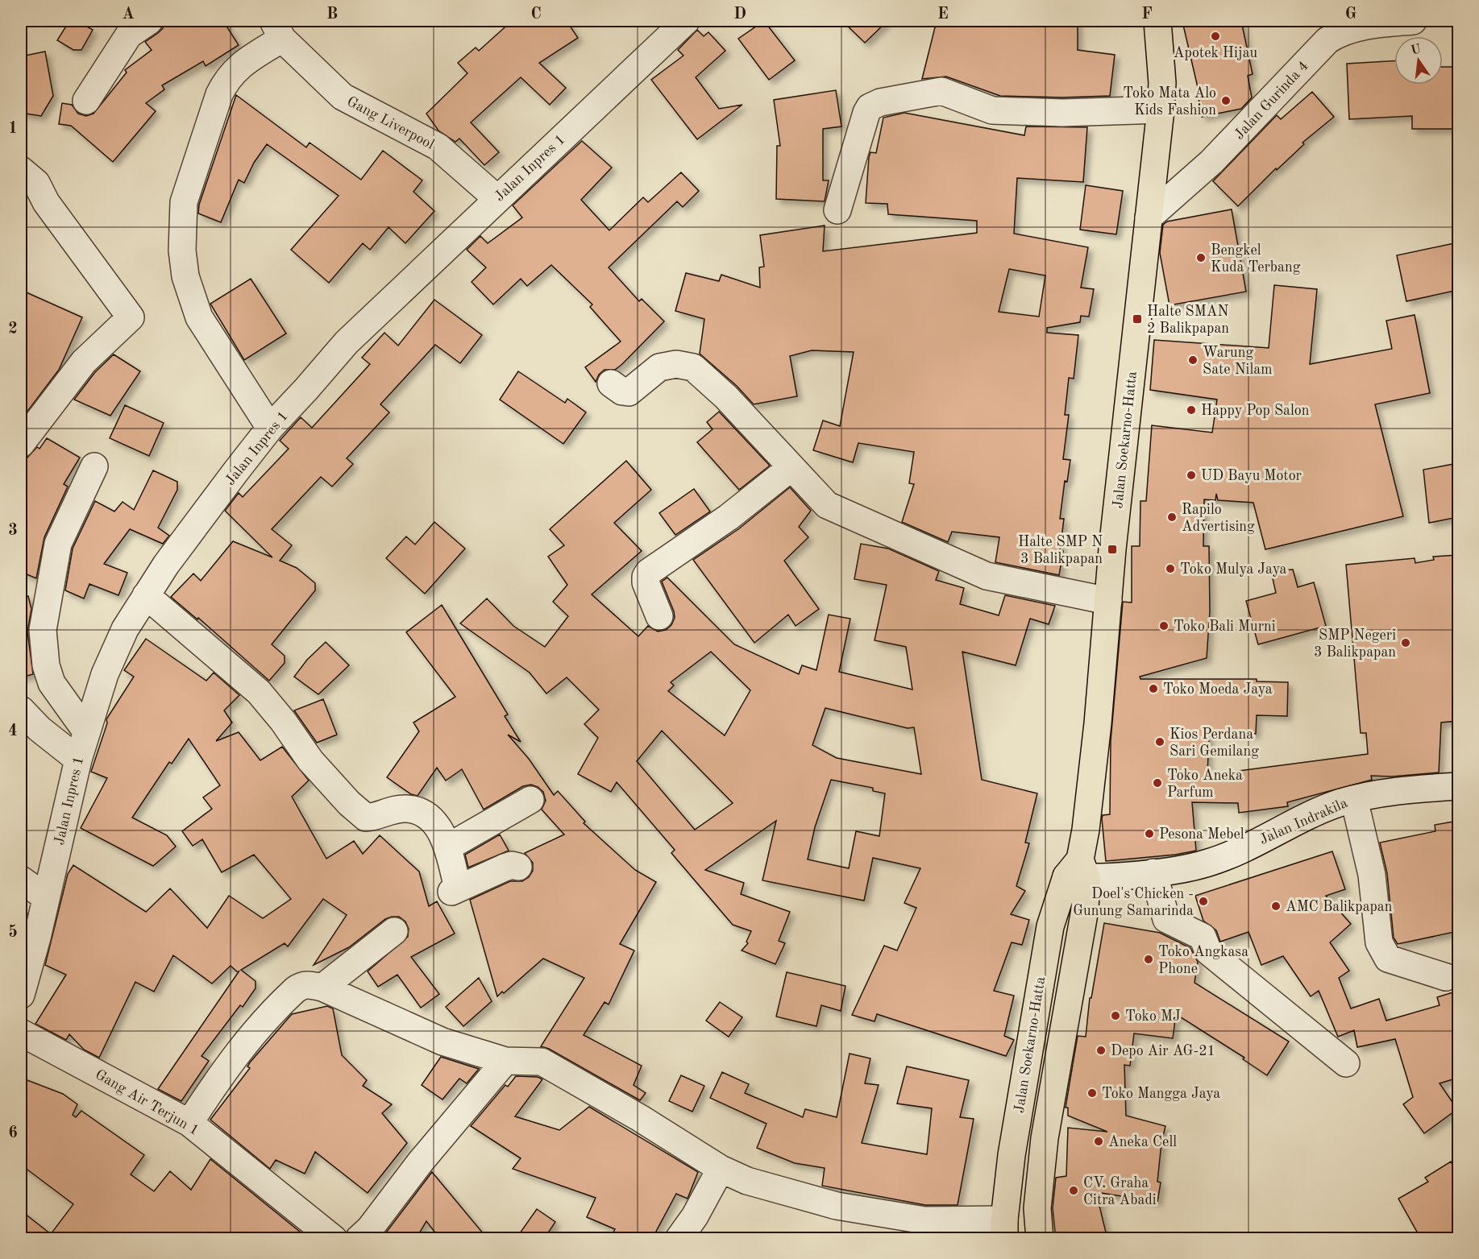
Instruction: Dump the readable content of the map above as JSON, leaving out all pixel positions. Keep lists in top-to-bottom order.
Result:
{
  "streets": {
    "highway": ["Jalan Soekarno-Hatta"],
    "street": [
      "Jalan Gurinda 4",
      "Gang Liverpool",
      "Jalan Inpres 1",
      "Jalan Indrakila",
      "Gang Air Terjun 1"
    ]
  },
  "crossings": [
    ["Jalan Gurinda 4", "Jalan Soekarno-Hatta"],
    ["Gang Liverpool", "Jalan Inpres 1"],
    ["Jalan Soekarno-Hatta", "Jalan Indrakila"]
  ],
  "places": {
    "other": [
      "Apotek Hijau",
      "Toko Mata Alo Kids Fashion",
      "Bengkel Kuda Terbang",
      "Warung Sate Nilam",
      "Happy Pop Salon",
      "UD Bayu Motor",
      "Rapilo Advertising",
      "Toko Mulya Jaya",
      "Toko Bali Murni",
      "SMP Negeri 3 Balikpapan",
      "Toko Moeda Jaya",
      "Kios Perdana Sari Gemilang",
      "Toko Aneka Parfum",
      "Pesona Mebel",
      "Doel's Chicken - Gunung Samarinda",
      "AMC Balikpapan",
      "Toko Angkasa Phone",
      "Toko MJ",
      "Depo Air AG-21",
      "Toko Mangga Jaya",
      "Aneka Cell",
      "CV. Graha Citra Abadi"
    ],
    "transit": ["Halte SMAN 2 Balikpapan", "Halte SMP N 3 Balikpapan"]
  },
  "north": "top",
  "grid": {
    "columns": [
      "A",
      "B",
      "C",
      "D",
      "E",
      "F",
      "G"
    ],
    "rows": [
      "1",
      "2",
      "3",
      "4",
      "5",
      "6"
    ]
  }
}
